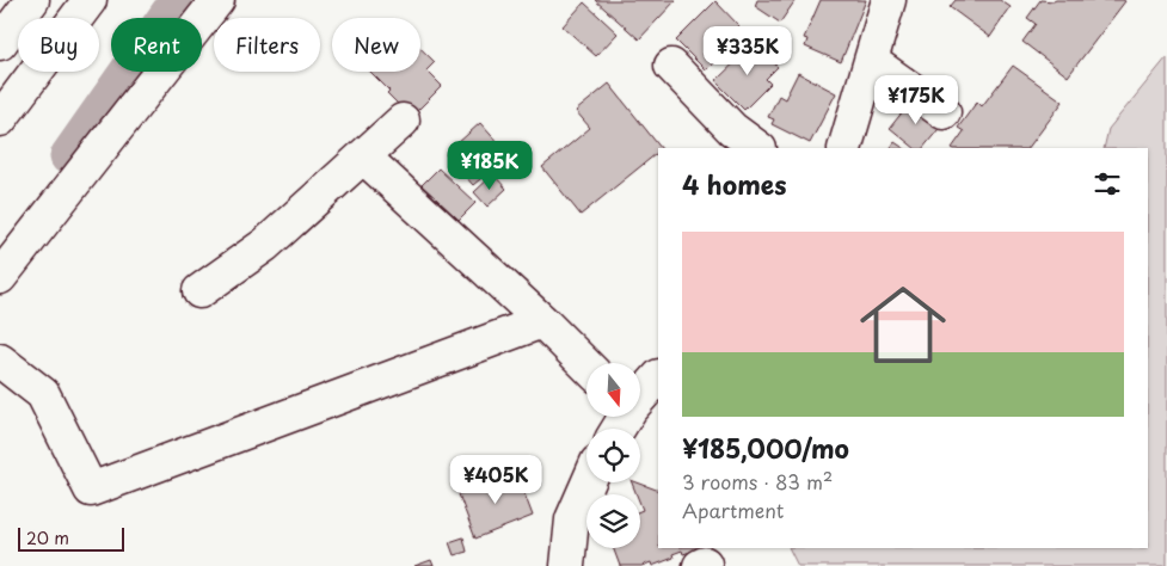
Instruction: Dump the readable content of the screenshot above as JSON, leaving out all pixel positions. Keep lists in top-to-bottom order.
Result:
{
  "scale_bar": "20 m",
  "north": "bottom",
  "page": {
    "chip": [
      "Buy",
      "Rent",
      "Filters",
      "New"
    ],
    "price": [
      "¥335K",
      "¥175K",
      "¥185K",
      "¥405K"
    ],
    "heading": "4 homes",
    "list": [
      {
        "name": "¥185,000/mo",
        "note": "3 rooms · 83 m² · Apartment"
      }
    ],
    "scale": "20 m"
  }
}
